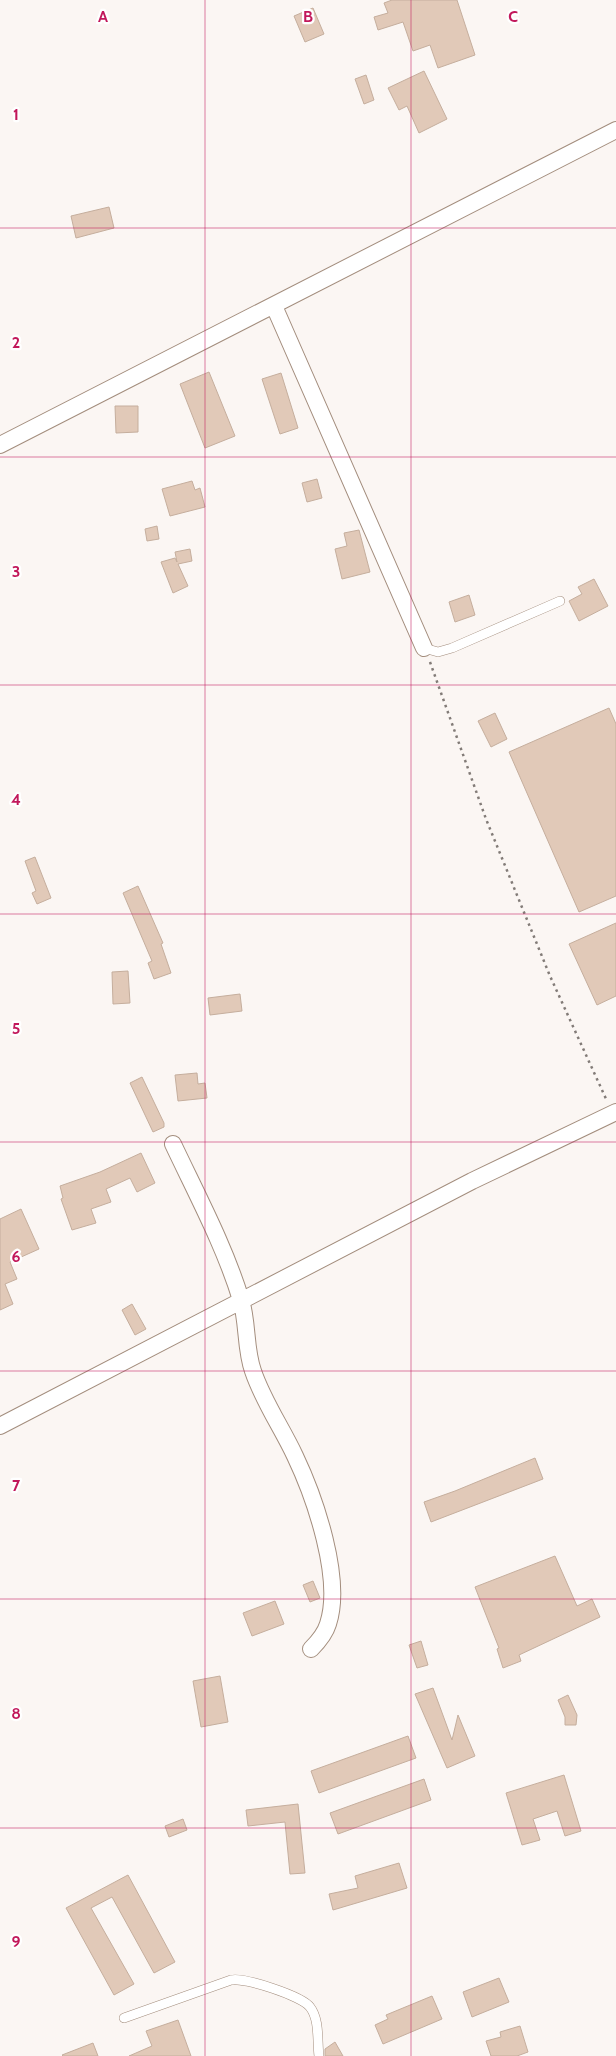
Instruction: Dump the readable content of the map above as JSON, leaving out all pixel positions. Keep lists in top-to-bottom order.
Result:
{
  "grid": {
    "columns": ["A", "B", "C"],
    "rows": [
      "1",
      "2",
      "3",
      "4",
      "5",
      "6",
      "7",
      "8",
      "9"
    ]
  }
}
